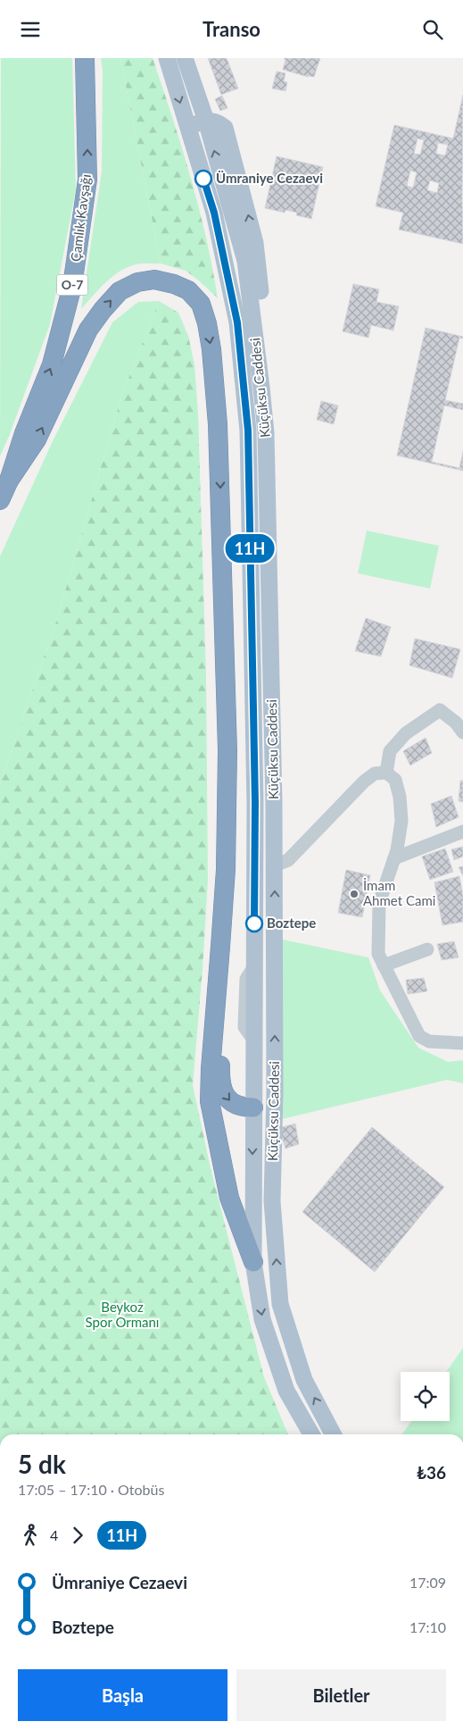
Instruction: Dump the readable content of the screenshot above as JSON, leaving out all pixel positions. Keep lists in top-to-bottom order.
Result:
{
  "streets": {
    "highway": ["Çamlık Kavşağı", "O-7"],
    "main road": ["Küçüksu Caddesi"]
  },
  "one_way": ["Çamlık Kavşağı"],
  "parks": ["Beykoz Spor Ormanı"],
  "places": ["Ümraniye Cezaevi", "İmam Ahmet Cami", "Boztepe"],
  "lines": ["bus line 11H"],
  "page": {
    "header": "Transo",
    "on_map": "11H",
    "heading": ["5 dk", "17:05 – 17:10 · Otobüs", "₺36"],
    "legs": ["4", "11H"],
    "list": [
      {
        "name": "Ümraniye Cezaevi",
        "value": "17:09"
      },
      {
        "name": "Boztepe",
        "value": "17:10"
      }
    ],
    "buttons": ["Başla", "Biletler"]
  }
}
